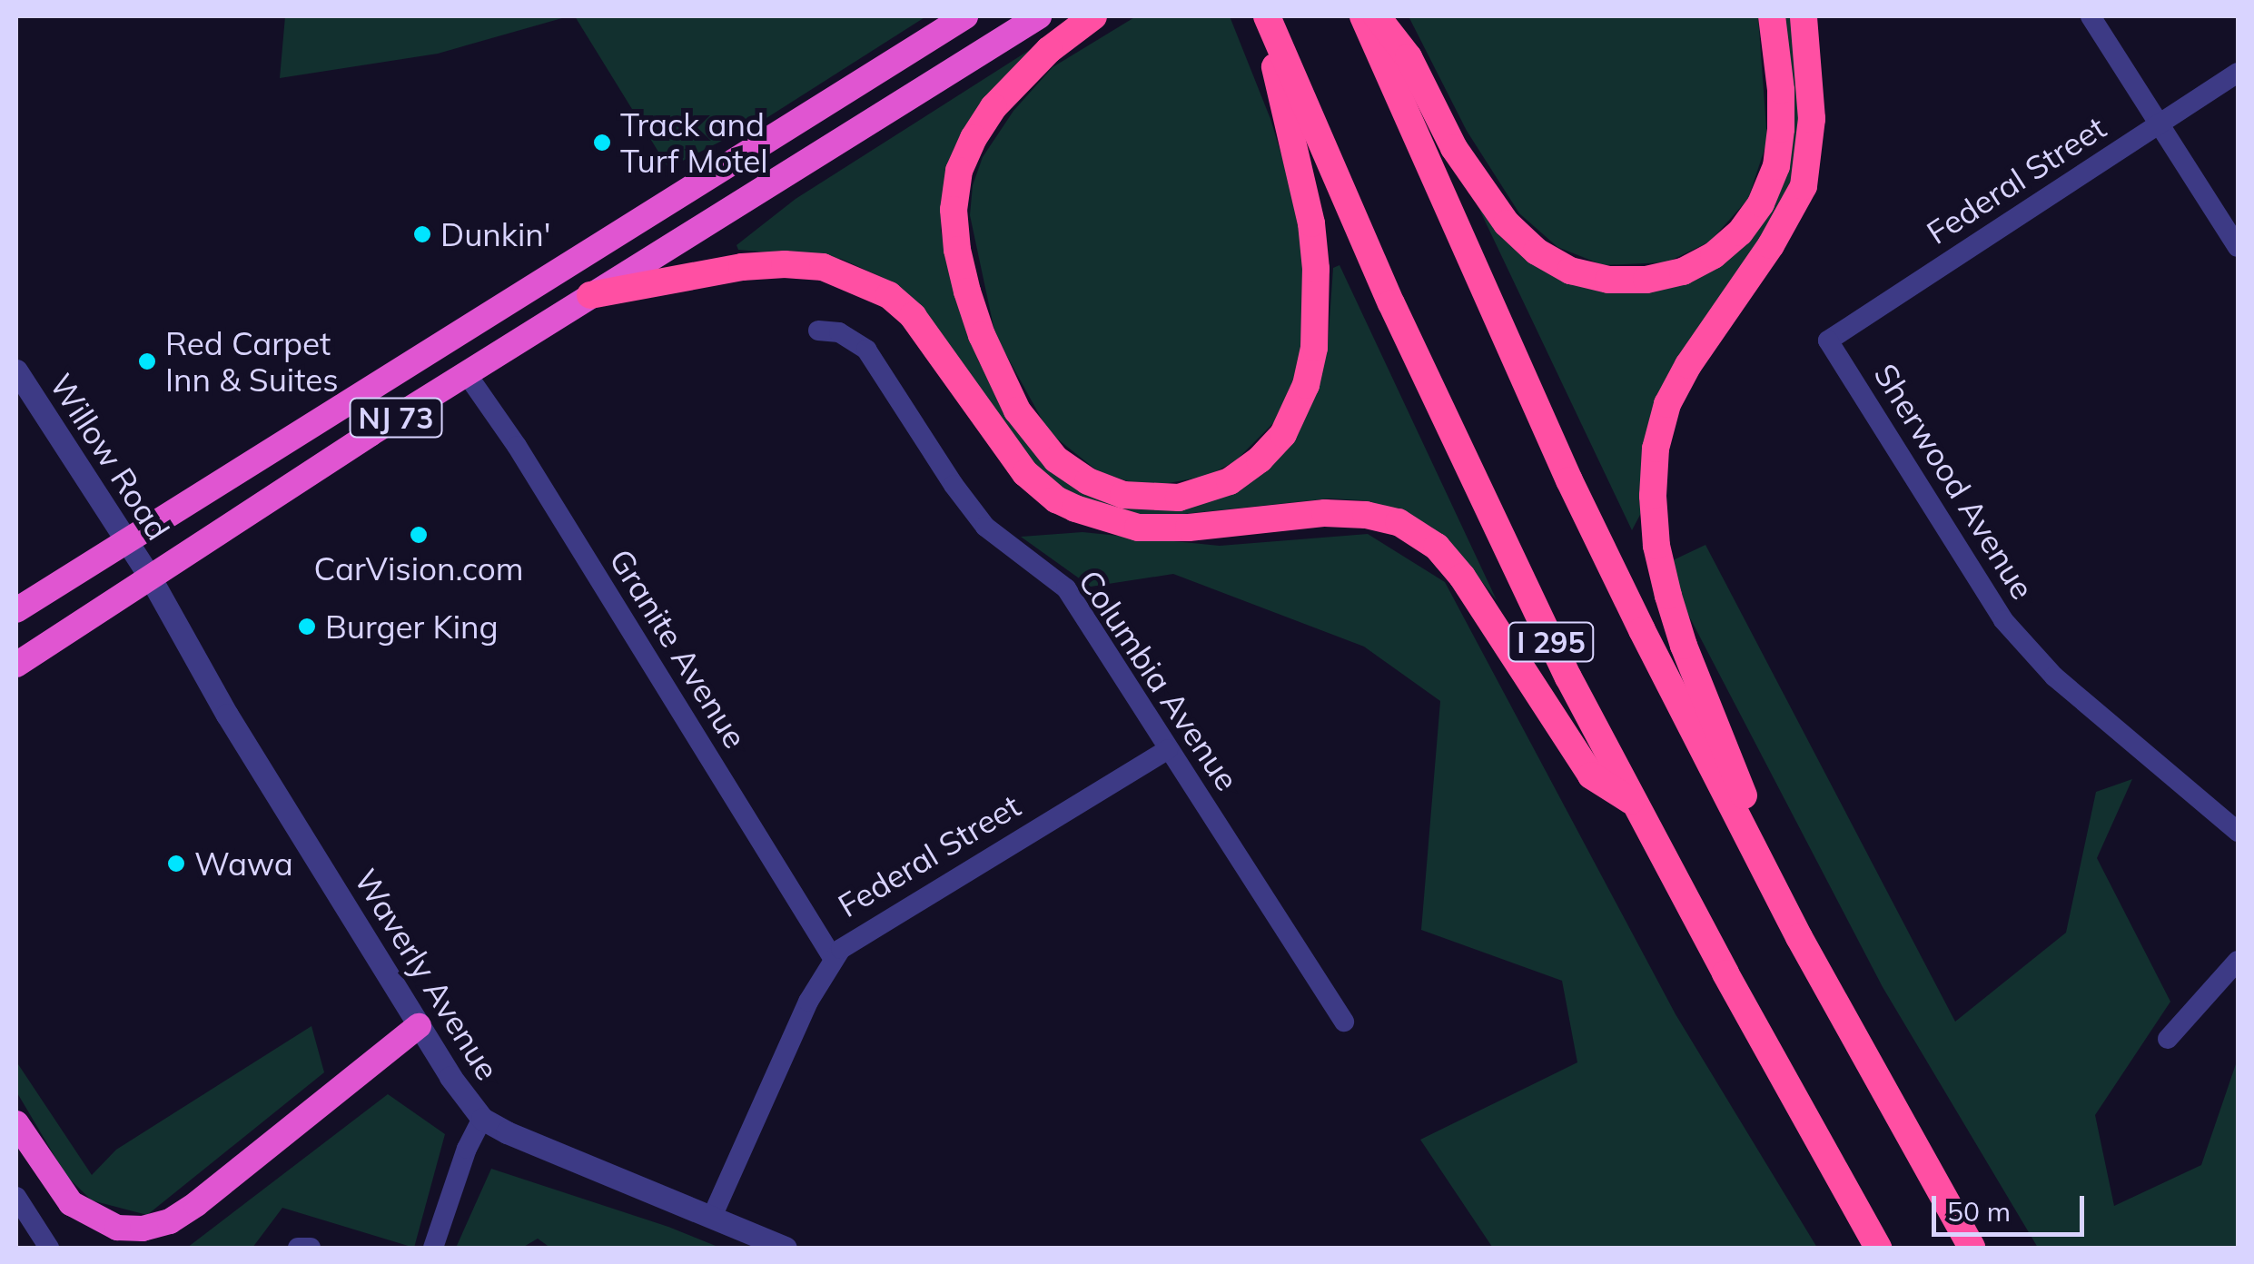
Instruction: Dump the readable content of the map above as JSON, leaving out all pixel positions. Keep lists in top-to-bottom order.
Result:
{
  "streets": {
    "highway": ["NJ 73", "I 295"],
    "street": [
      "Federal Street",
      "Willow Road",
      "Sherwood Avenue",
      "Granite Avenue",
      "Columbia Avenue",
      "Waverly Avenue"
    ]
  },
  "crossings": [
    ["Federal Street", "Sherwood Avenue"],
    ["Federal Street", "Granite Avenue"],
    ["Federal Street", "Columbia Avenue"],
    ["Federal Street", "Waverly Avenue"],
    ["NJ 73", "Willow Road"],
    ["NJ 73", "Granite Avenue"],
    ["NJ 73", "Waverly Avenue"],
    ["Willow Road", "Waverly Avenue"]
  ],
  "places": [
    "Track and Turf Motel",
    "Dunkin'",
    "Red Carpet Inn & Suites",
    "CarVision.com",
    "Burger King",
    "Wawa"
  ],
  "scale_bar": "50 m"
}
